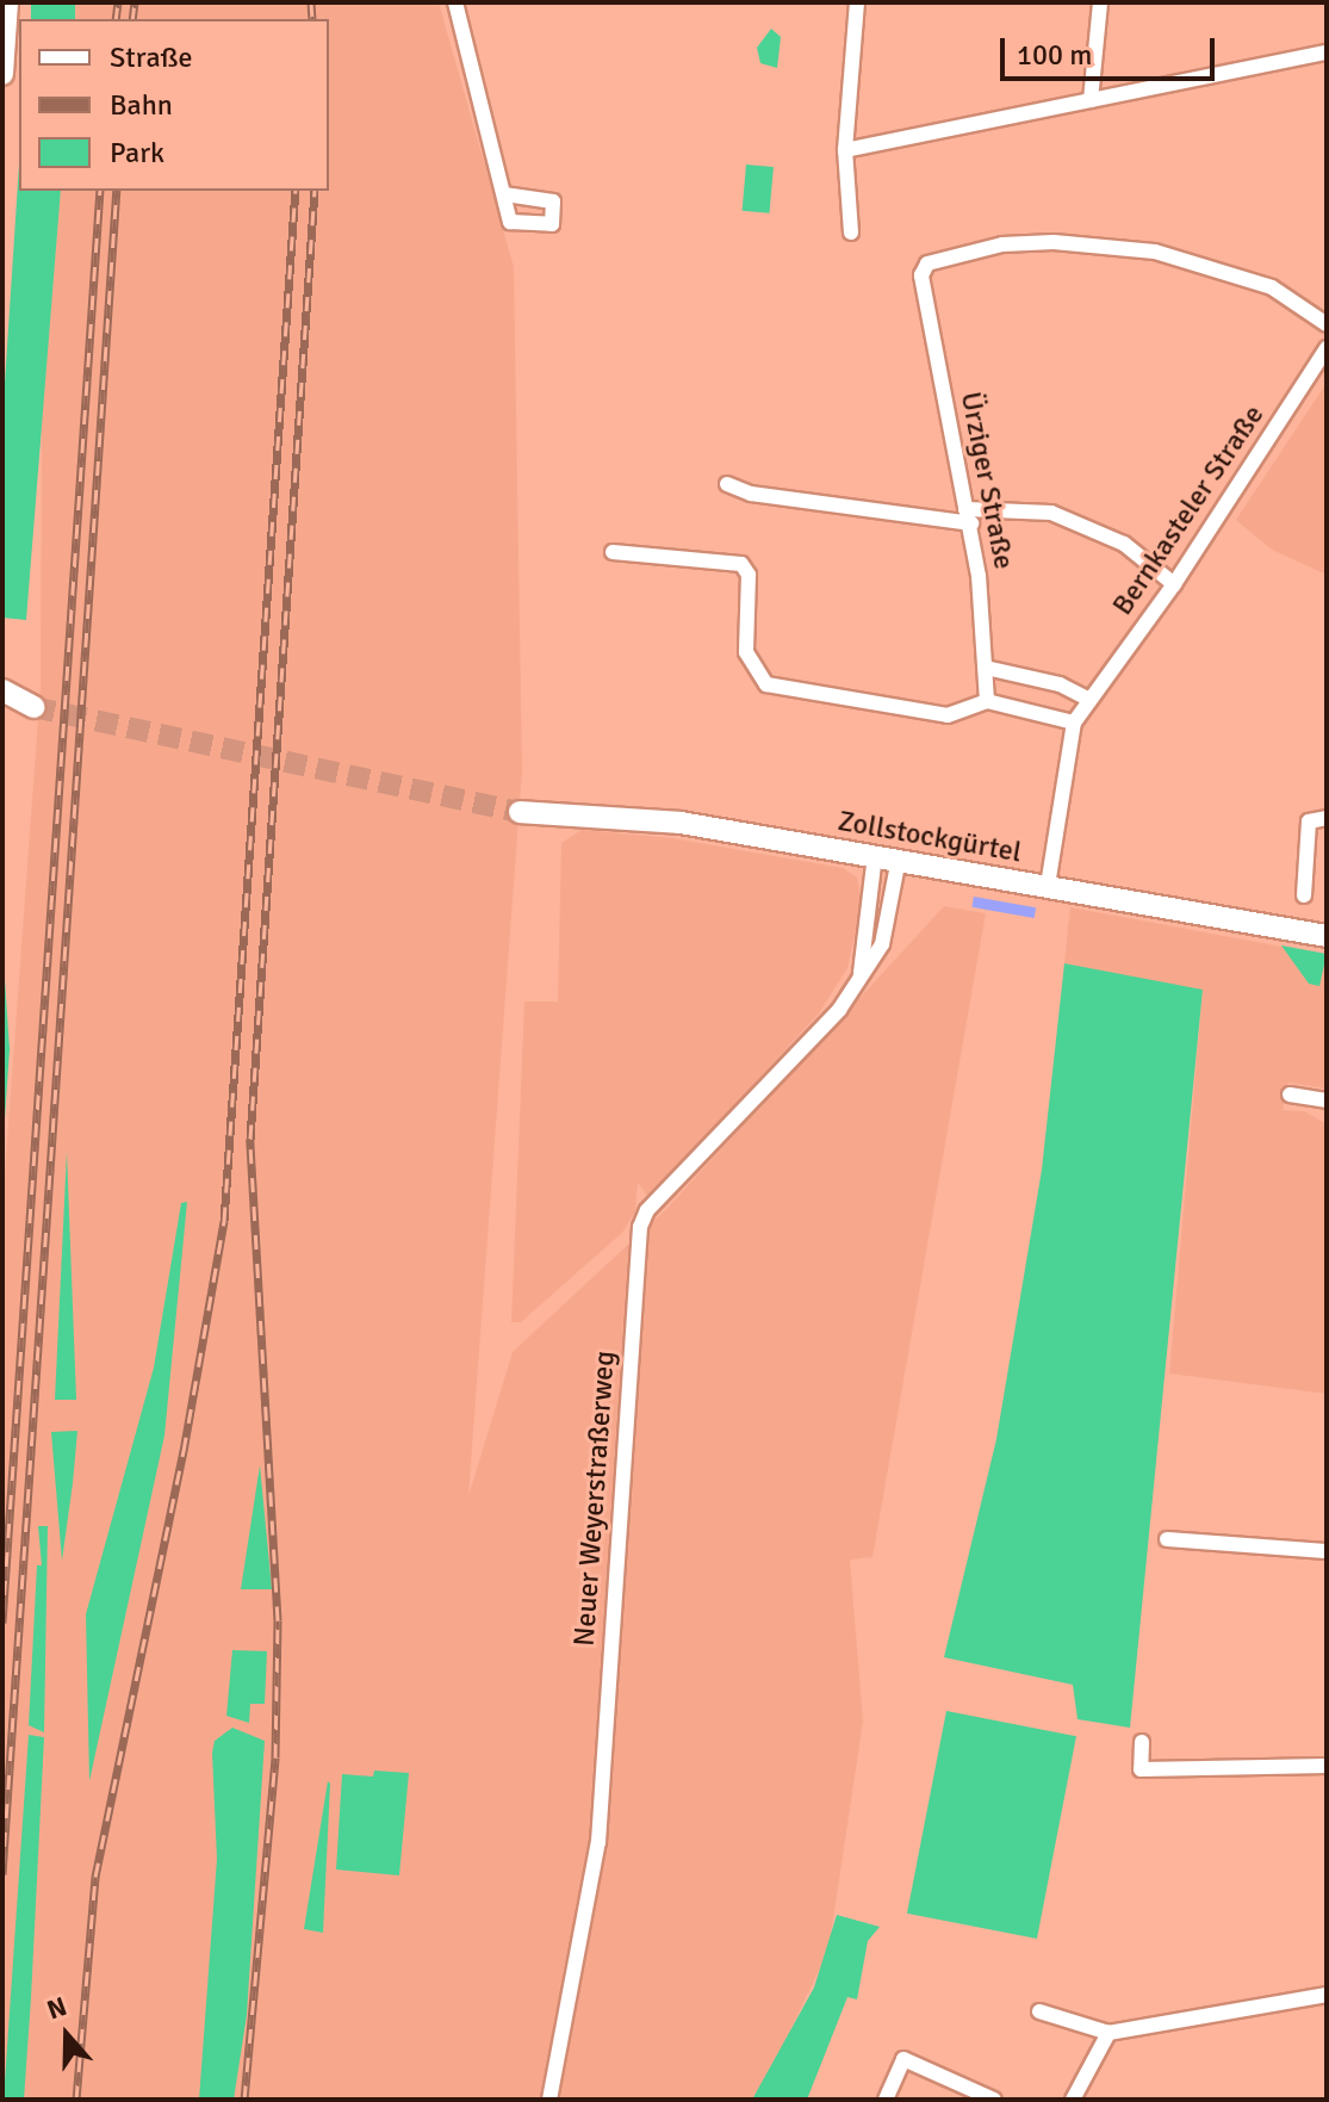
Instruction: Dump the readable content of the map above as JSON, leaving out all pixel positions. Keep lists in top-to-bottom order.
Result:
{
  "streets": {
    "main road": ["Zollstockgürtel"],
    "street": ["Ürziger Straße", "Bernkasteler Straße", "Neuer Weyerstraßerweg"]
  },
  "crossings": [
    ["Bernkasteler Straße", "Zollstockgürtel"],
    ["Zollstockgürtel", "Neuer Weyerstraßerweg"]
  ],
  "legend": ["Straße", "Bahn", "Park"],
  "scale_bar": "100 m",
  "north": "top"
}
